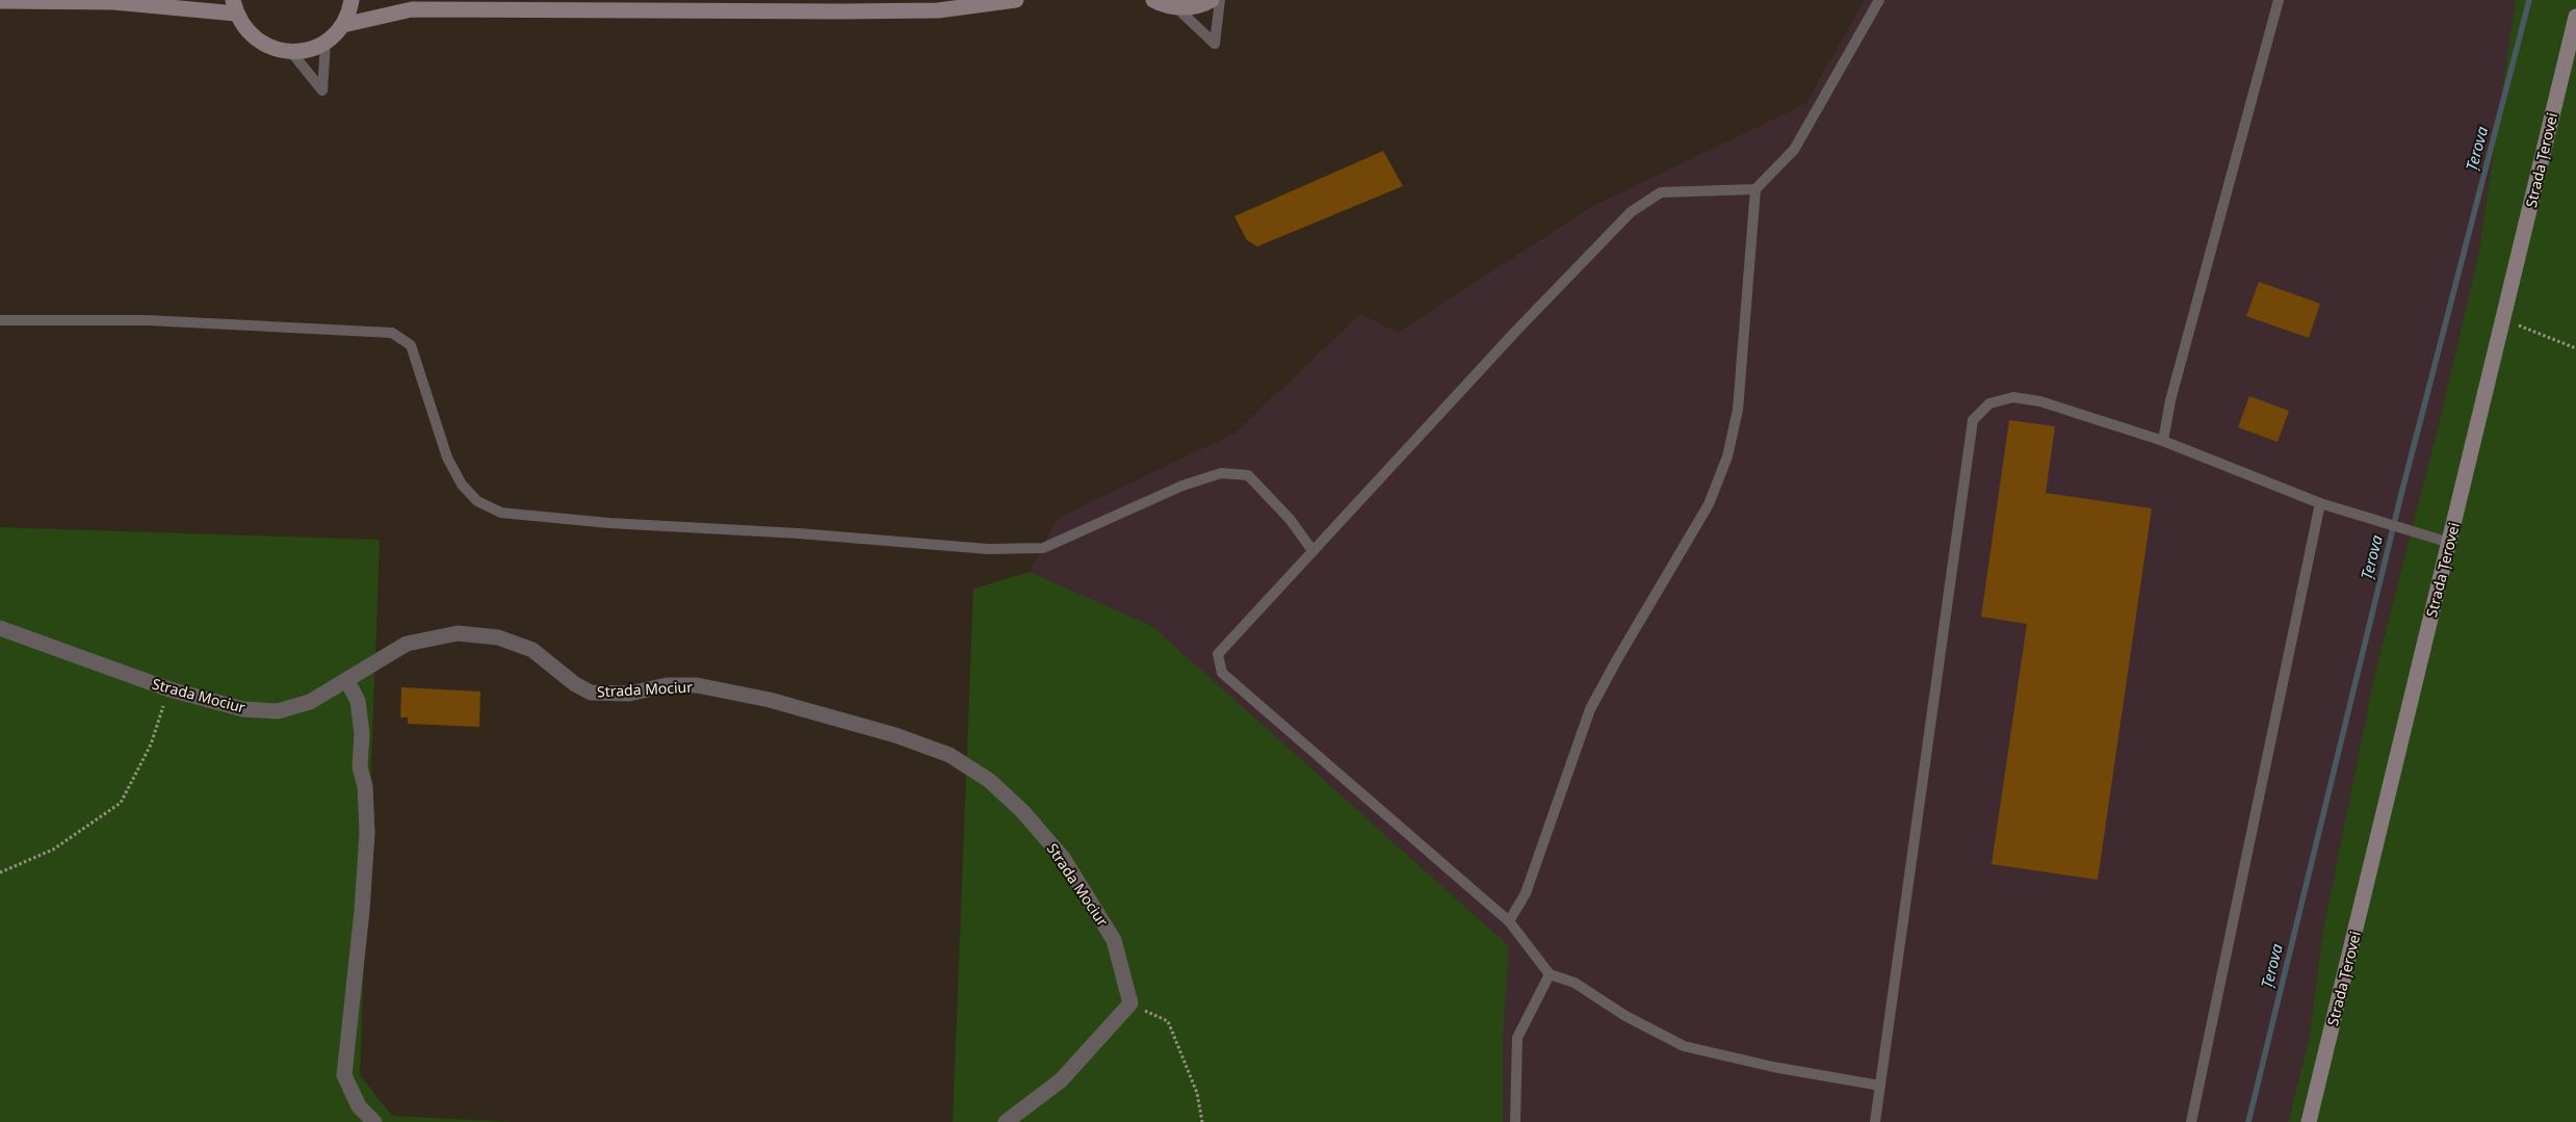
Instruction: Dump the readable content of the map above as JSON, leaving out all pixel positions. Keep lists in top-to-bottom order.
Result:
{
  "streets": {
    "street": ["Strada Țerovei", "Strada Mociur"]
  },
  "water": ["Țerova"]
}
